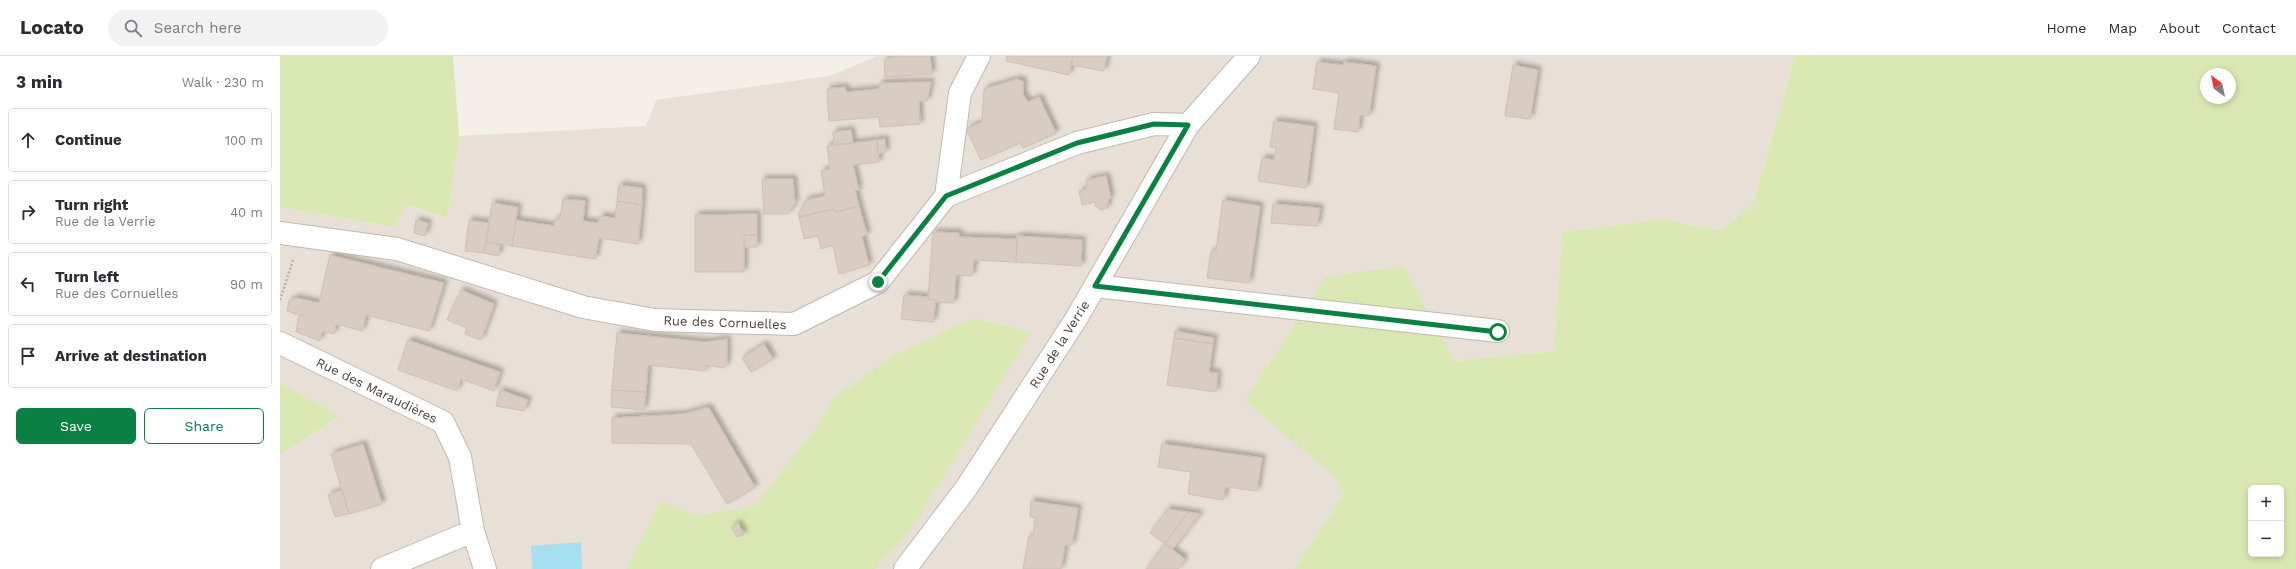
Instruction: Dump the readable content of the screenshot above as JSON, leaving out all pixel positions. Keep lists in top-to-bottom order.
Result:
{
  "streets": {
    "street": ["Rue des Cornuelles", "Rue de la Verrie", "Rue des Maraudières"]
  },
  "crossings": [
    ["Rue des Cornuelles", "Rue de la Verrie"]
  ],
  "north": "top left",
  "page": {
    "header": "Locato",
    "search": "Search here",
    "nav": [
      "Home",
      "Map",
      "About",
      "Contact"
    ],
    "heading": ["3 min", "Walk · 230 m"],
    "list": [
      ["Continue", "100 m"],
      ["Turn right", "Rue de la Verrie", "40 m"],
      ["Turn left", "Rue des Cornuelles", "90 m"],
      "Arrive at destination"
    ],
    "buttons": ["Save", "Share"],
    "map_buttons": ["+", "−"]
  }
}
